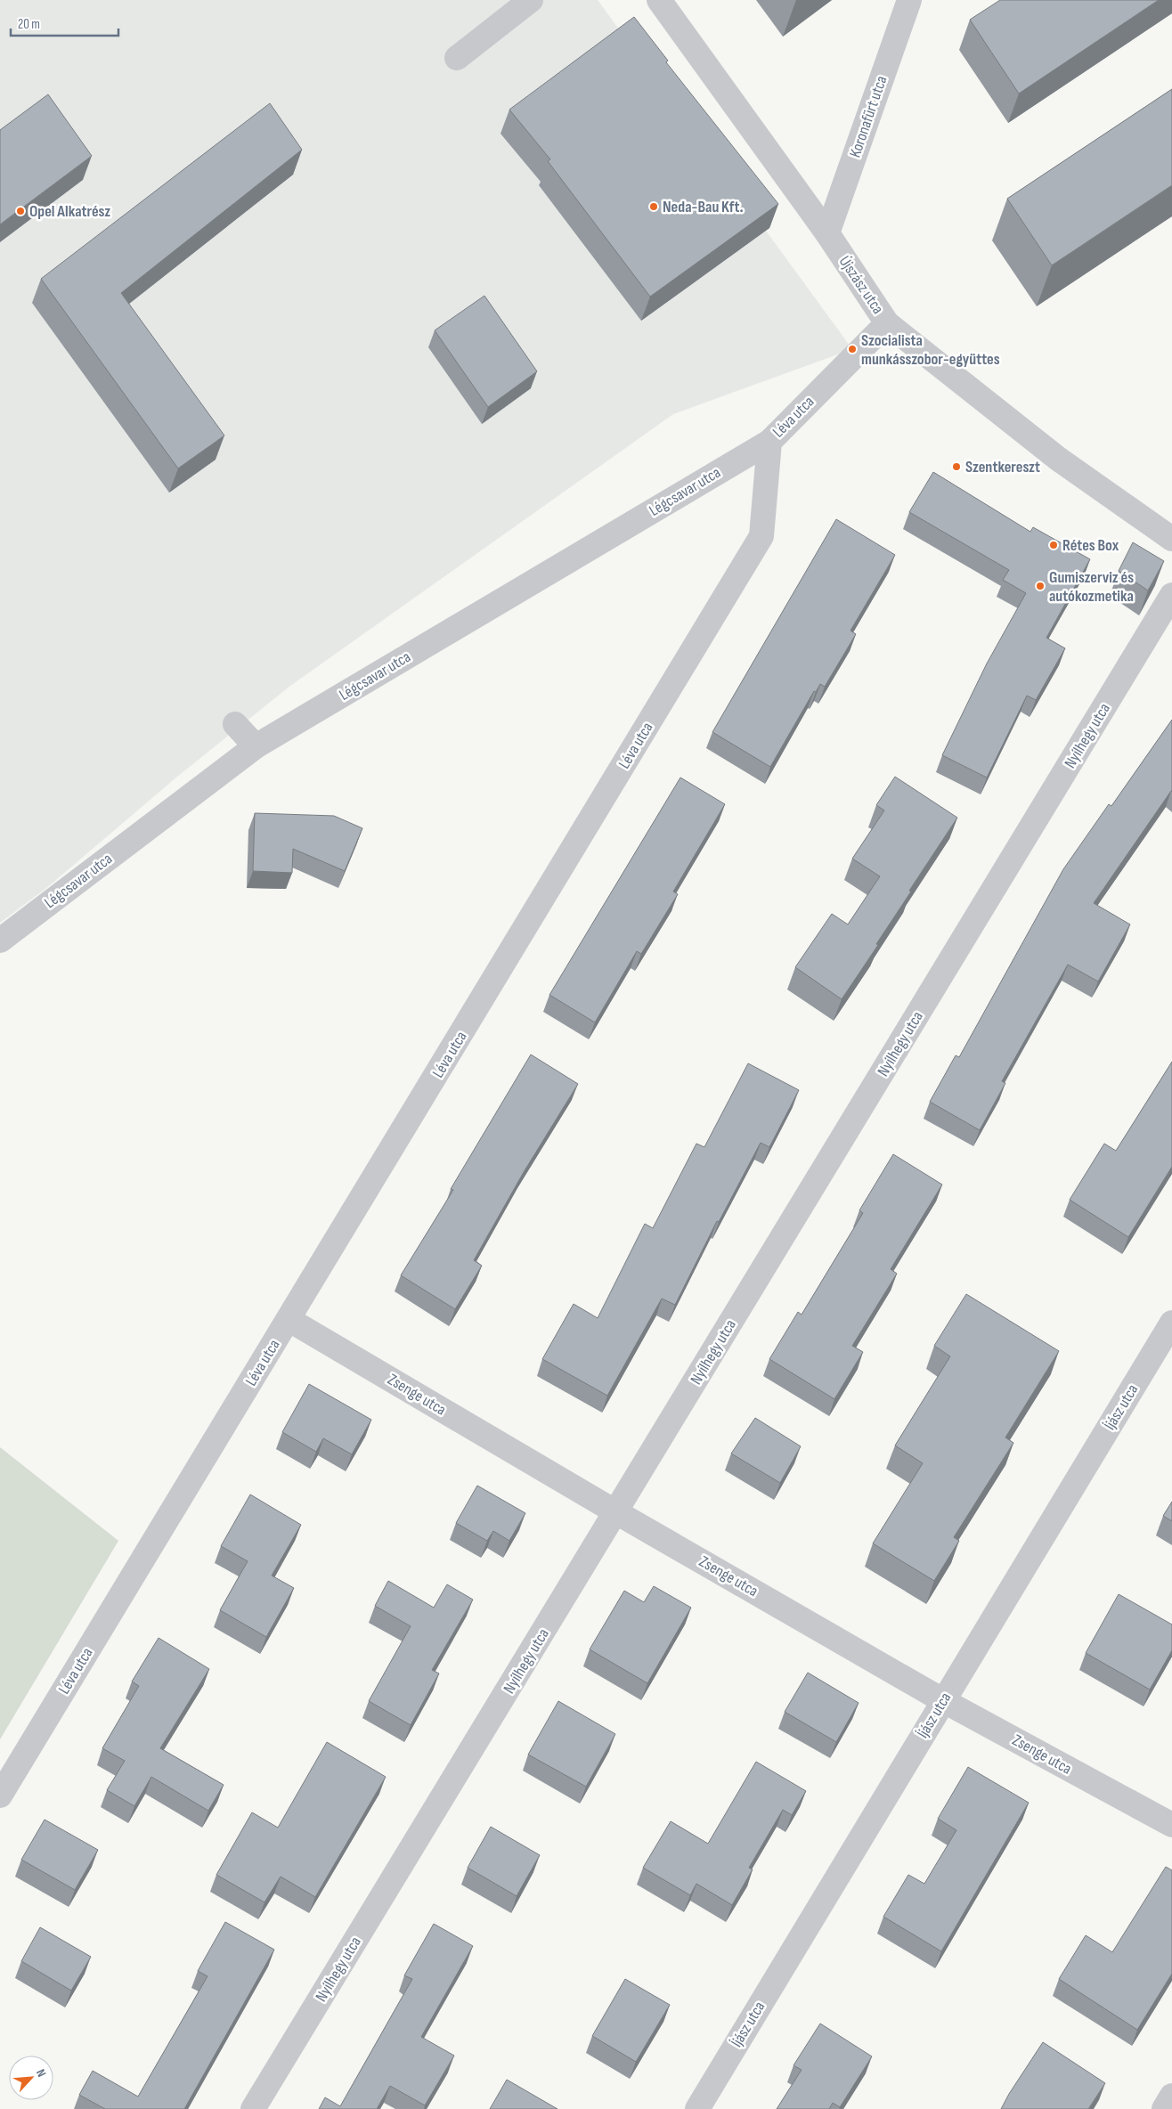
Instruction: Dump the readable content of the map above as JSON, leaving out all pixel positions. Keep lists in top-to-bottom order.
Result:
{
  "streets": {
    "street": [
      "Koronafürt utca",
      "Újszász utca",
      "Léva utca",
      "Légcsavar utca",
      "Nyílhegy utca",
      "Zsenge utca",
      "Íjász utca"
    ]
  },
  "crossings": [
    ["Koronafürt utca", "Újszász utca"],
    ["Újszász utca", "Léva utca"],
    ["Léva utca", "Légcsavar utca"],
    ["Léva utca", "Zsenge utca"],
    ["Nyílhegy utca", "Zsenge utca"],
    ["Zsenge utca", "Íjász utca"]
  ],
  "places": [
    "Neda-Bau Kft.",
    "Opel Alkatrész",
    "Szocialista munkásszobor-együttes",
    "Szentkereszt",
    "Rétes Box",
    "Gumiszerviz és autókozmetika"
  ],
  "scale_bar": "20 m",
  "north": "top right"
}
